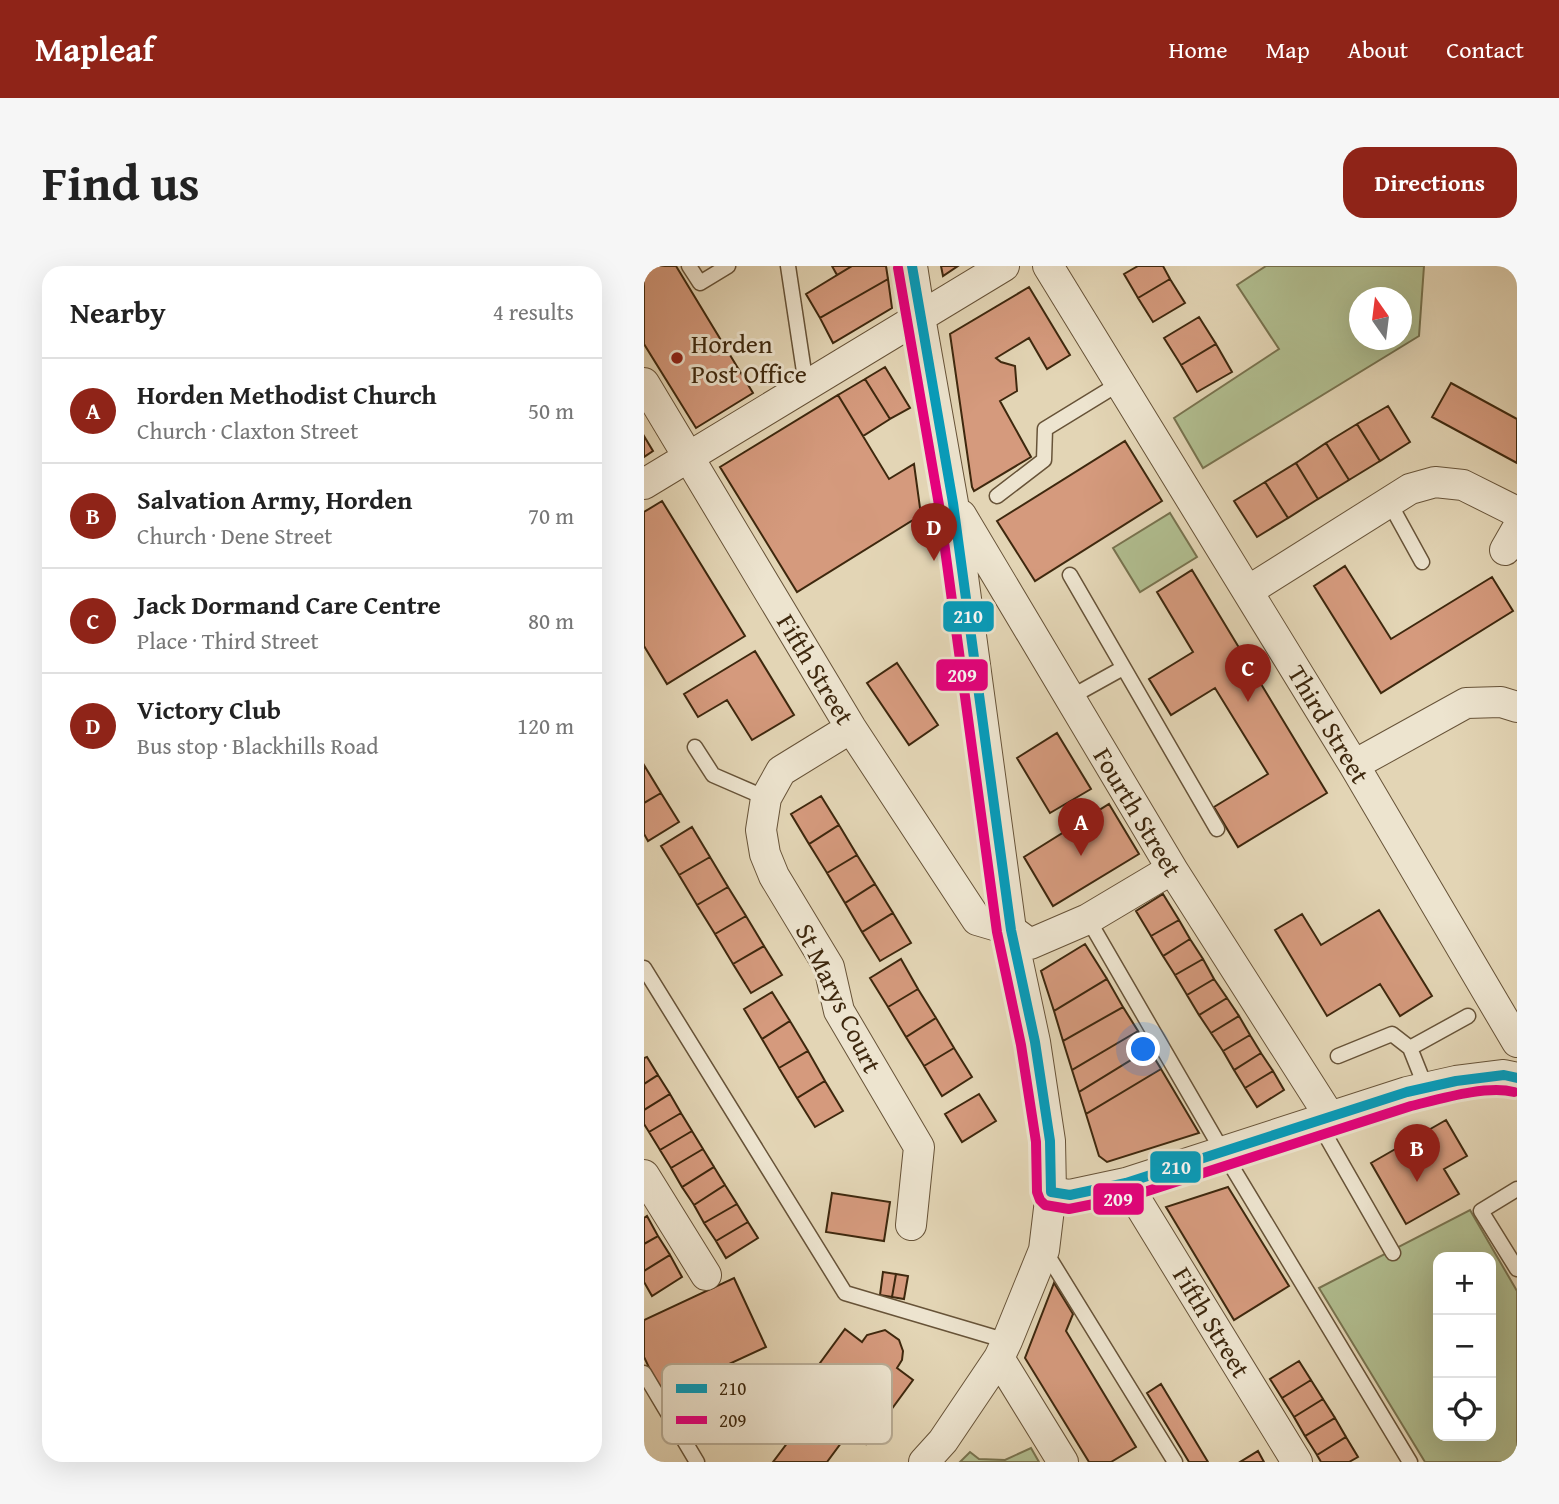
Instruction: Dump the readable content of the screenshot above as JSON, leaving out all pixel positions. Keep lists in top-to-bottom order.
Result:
{
  "streets": {
    "street": [
      "Fifth Street",
      "Third Street",
      "Fourth Street",
      "St Marys Court"
    ]
  },
  "crossings": [
    ["Fifth Street", "St Marys Court"]
  ],
  "places": ["Horden Post Office"],
  "lines": ["transit line 210", "transit line 209"],
  "legend": ["210", "209"],
  "north": "top",
  "page": {
    "header": "Mapleaf",
    "nav": [
      "Home",
      "Map",
      "About",
      "Contact"
    ],
    "title": "Find us",
    "buttons": "Directions",
    "heading": ["Nearby", "4 results"],
    "list": [
      {
        "mark": "A",
        "name": "Horden Methodist Church",
        "note": "Church · Claxton Street",
        "value": "50 m"
      },
      {
        "mark": "B",
        "name": "Salvation Army, Horden",
        "note": "Church · Dene Street",
        "value": "70 m"
      },
      {
        "mark": "C",
        "name": "Jack Dormand Care Centre",
        "note": "Place · Third Street",
        "value": "80 m"
      },
      {
        "mark": "D",
        "name": "Victory Club",
        "note": "Bus stop · Blackhills Road",
        "value": "120 m"
      }
    ],
    "pins": [
      "D",
      "C",
      "A",
      "B"
    ],
    "map_buttons": ["+", "−"]
  }
}
